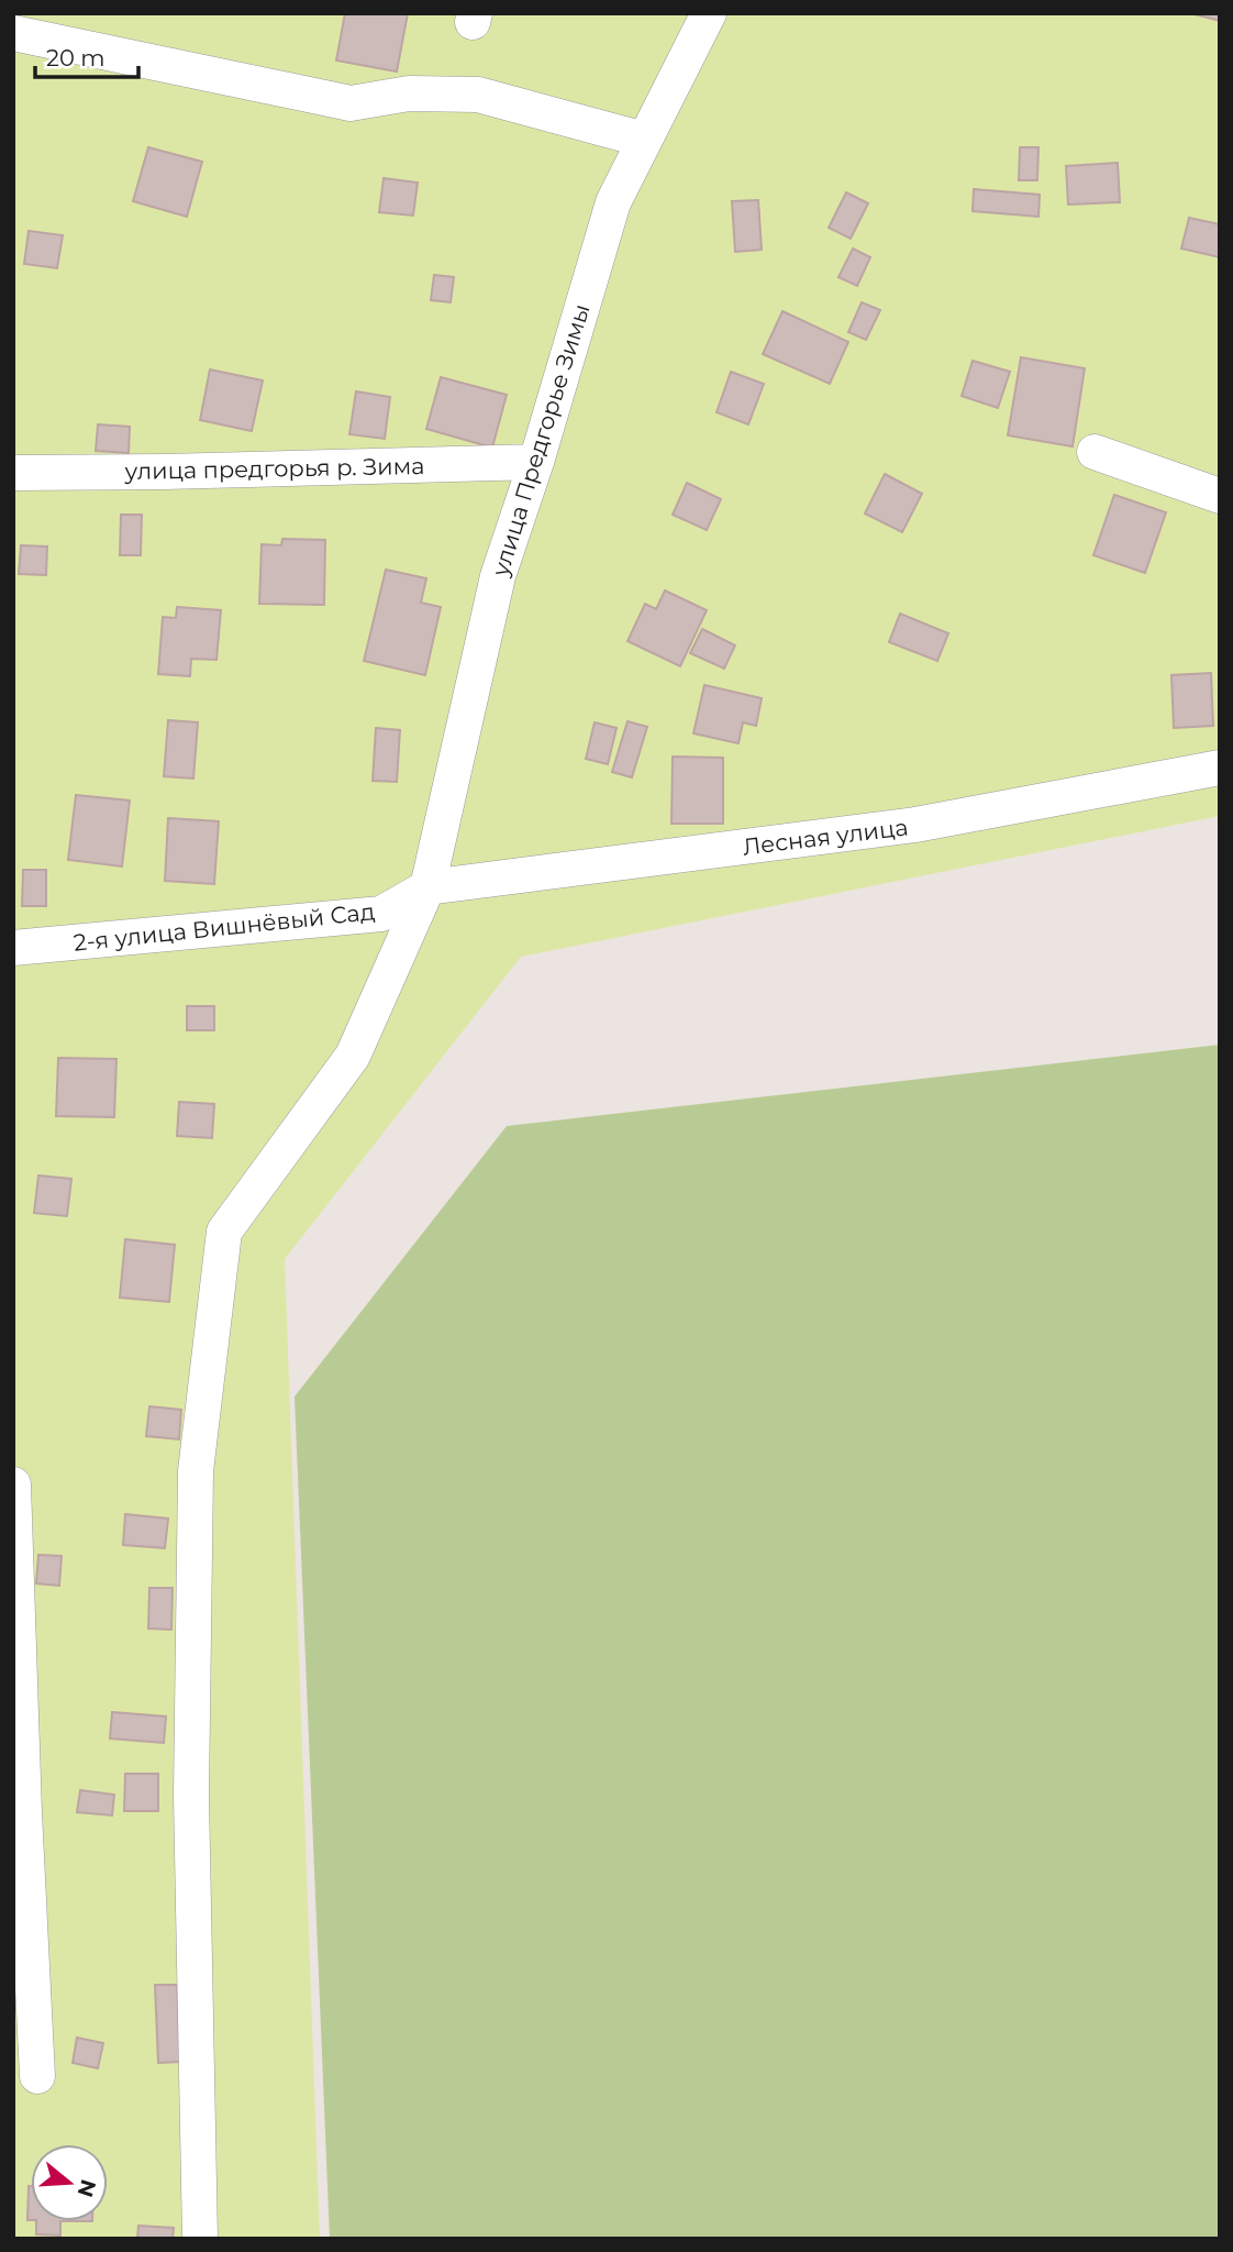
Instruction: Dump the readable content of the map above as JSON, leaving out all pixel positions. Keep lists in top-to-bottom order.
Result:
{
  "streets": {
    "street": [
      "улица Предгорье Зимы",
      "улица предгорья р. Зима",
      "Лесная улица",
      "2-я улица Вишнёвый Сад"
    ]
  },
  "crossings": [
    ["улица Предгорье Зимы", "улица предгорья р. Зима"],
    ["улица Предгорье Зимы", "Лесная улица"],
    ["улица Предгорье Зимы", "2-я улица Вишнёвый Сад"],
    ["Лесная улица", "2-я улица Вишнёвый Сад"]
  ],
  "scale_bar": "20 m",
  "north": "right"
}
